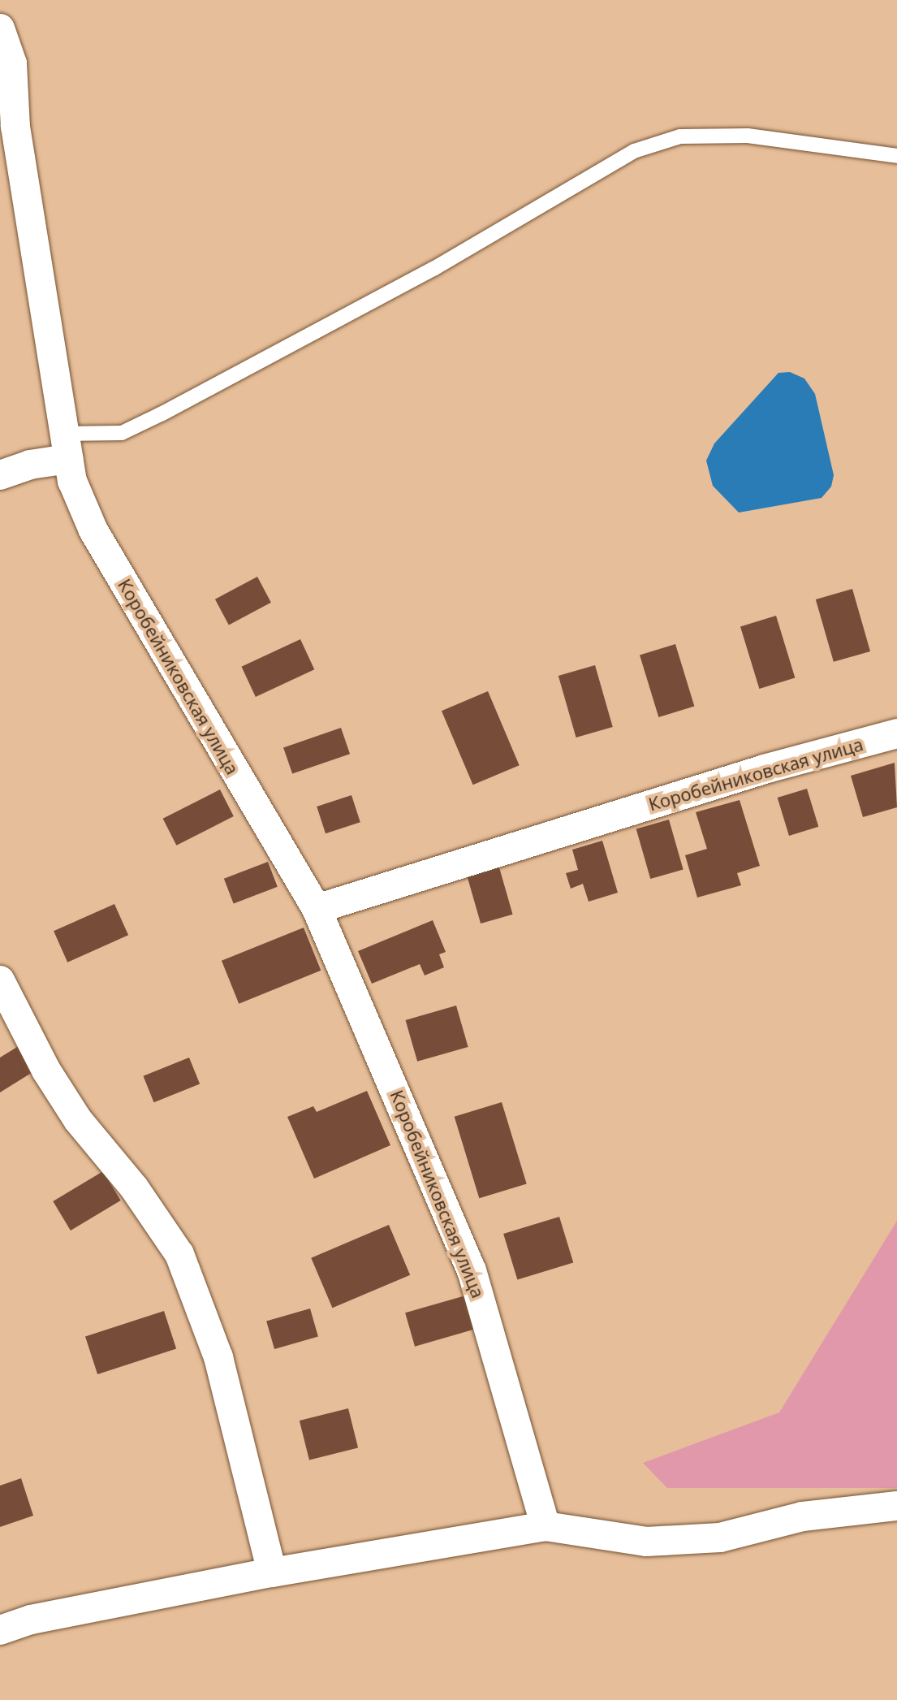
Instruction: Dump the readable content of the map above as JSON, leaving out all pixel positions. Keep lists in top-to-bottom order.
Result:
{
  "streets": {
    "street": ["Коробейниковская улица"]
  }
}
